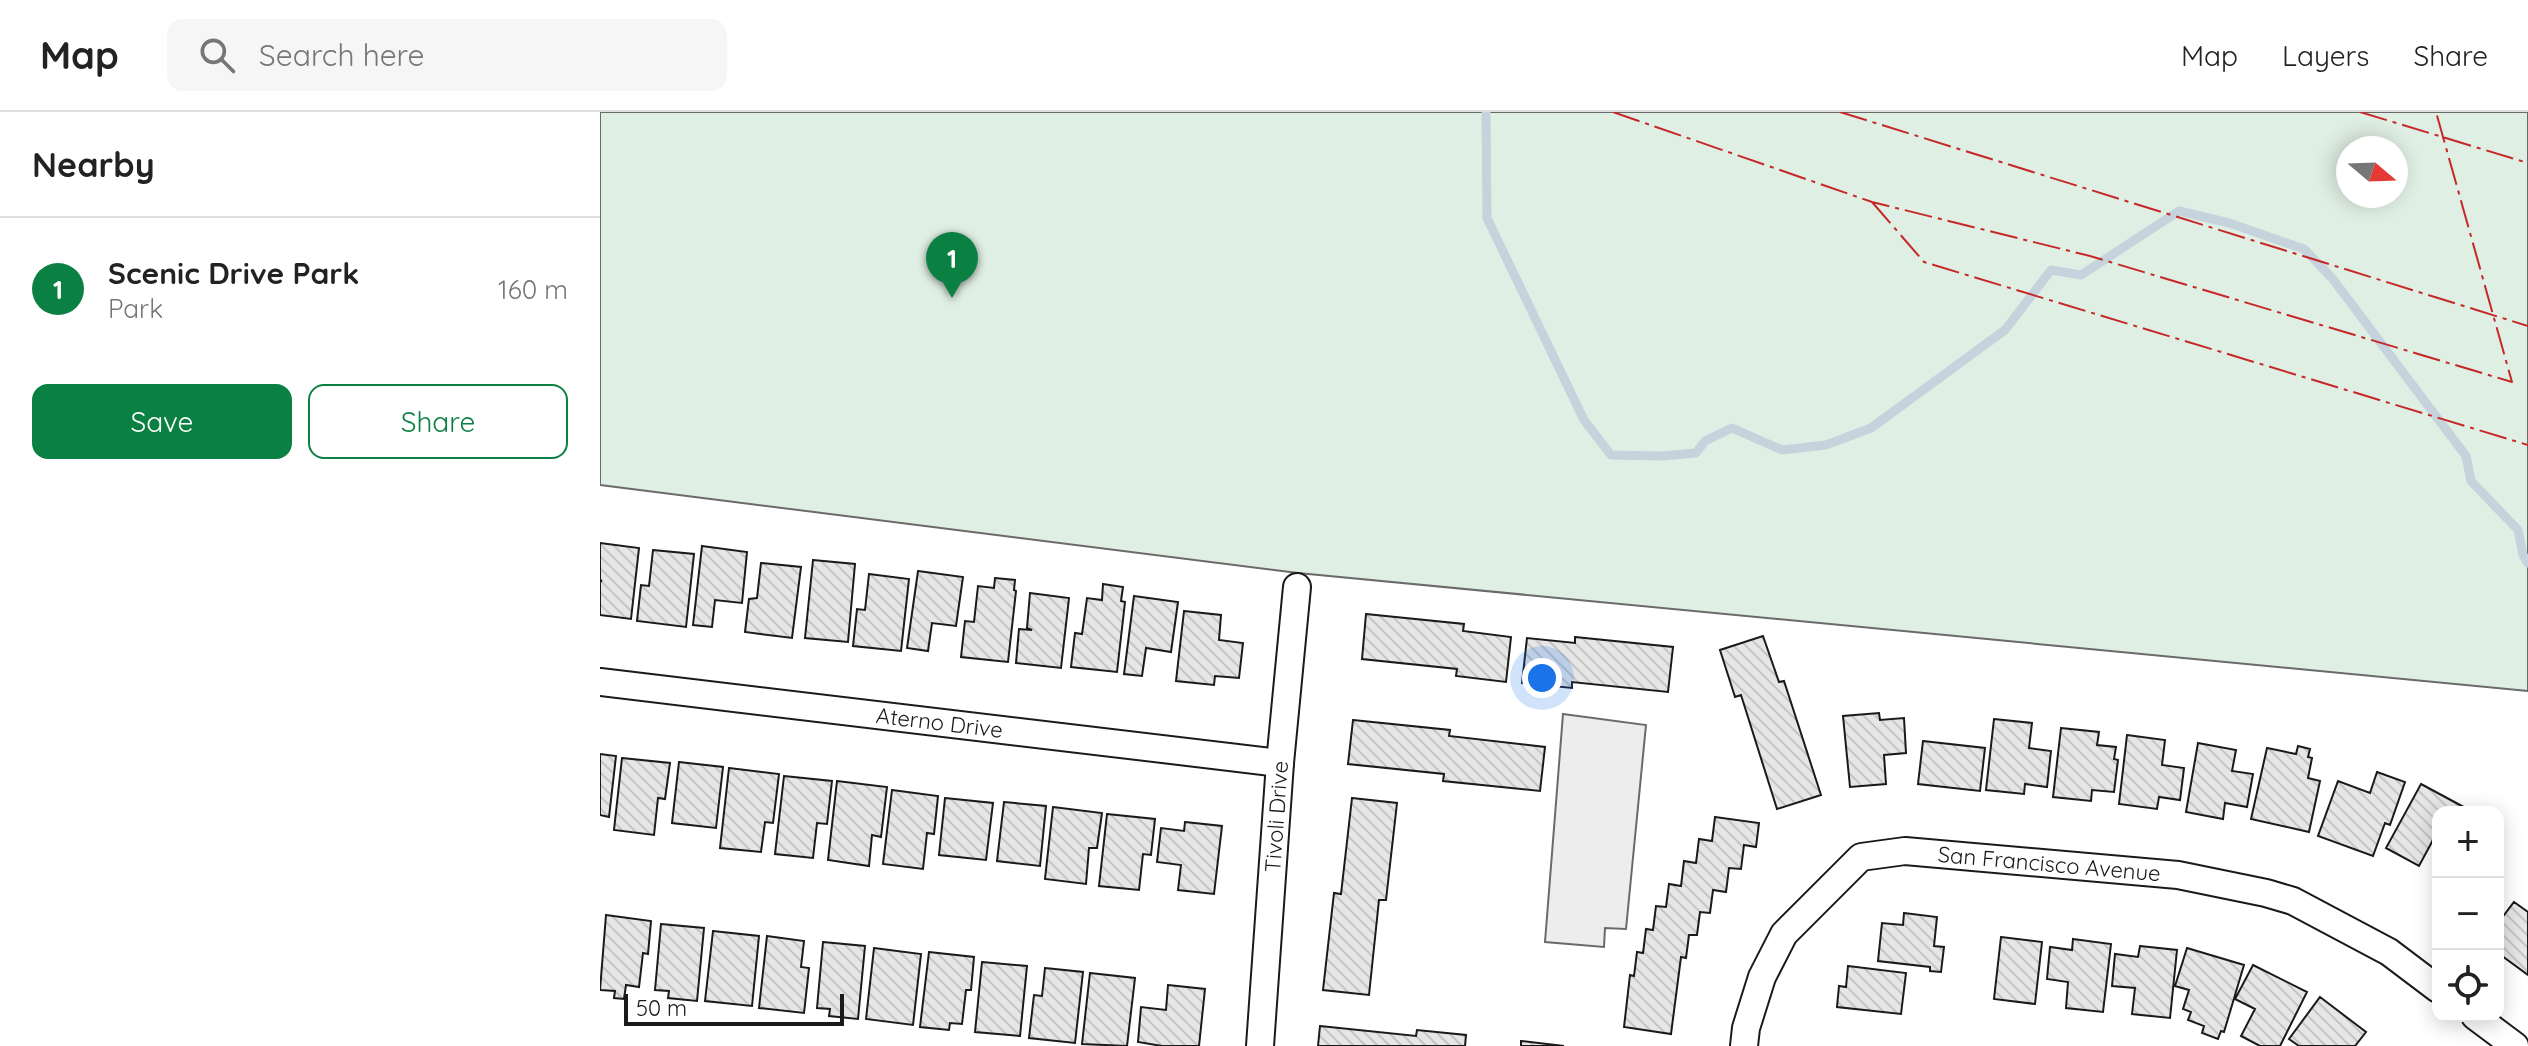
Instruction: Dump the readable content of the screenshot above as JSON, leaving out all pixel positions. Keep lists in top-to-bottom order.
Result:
{
  "streets": {
    "street": ["Aterno Drive", "Tivoli Drive", "San Francisco Avenue"]
  },
  "crossings": [
    ["Aterno Drive", "Tivoli Drive"]
  ],
  "scale_bar": "50 m",
  "north": "right",
  "page": {
    "header": "Map",
    "search": "Search here",
    "nav": ["Map", "Layers", "Share"],
    "heading": "Nearby",
    "list": [
      {
        "mark": "1",
        "name": "Scenic Drive Park",
        "note": "Park",
        "value": "160 m"
      }
    ],
    "pins": "1",
    "buttons": ["Save", "Share"],
    "map_buttons": ["+", "−"],
    "scale": "50 m"
  }
}
